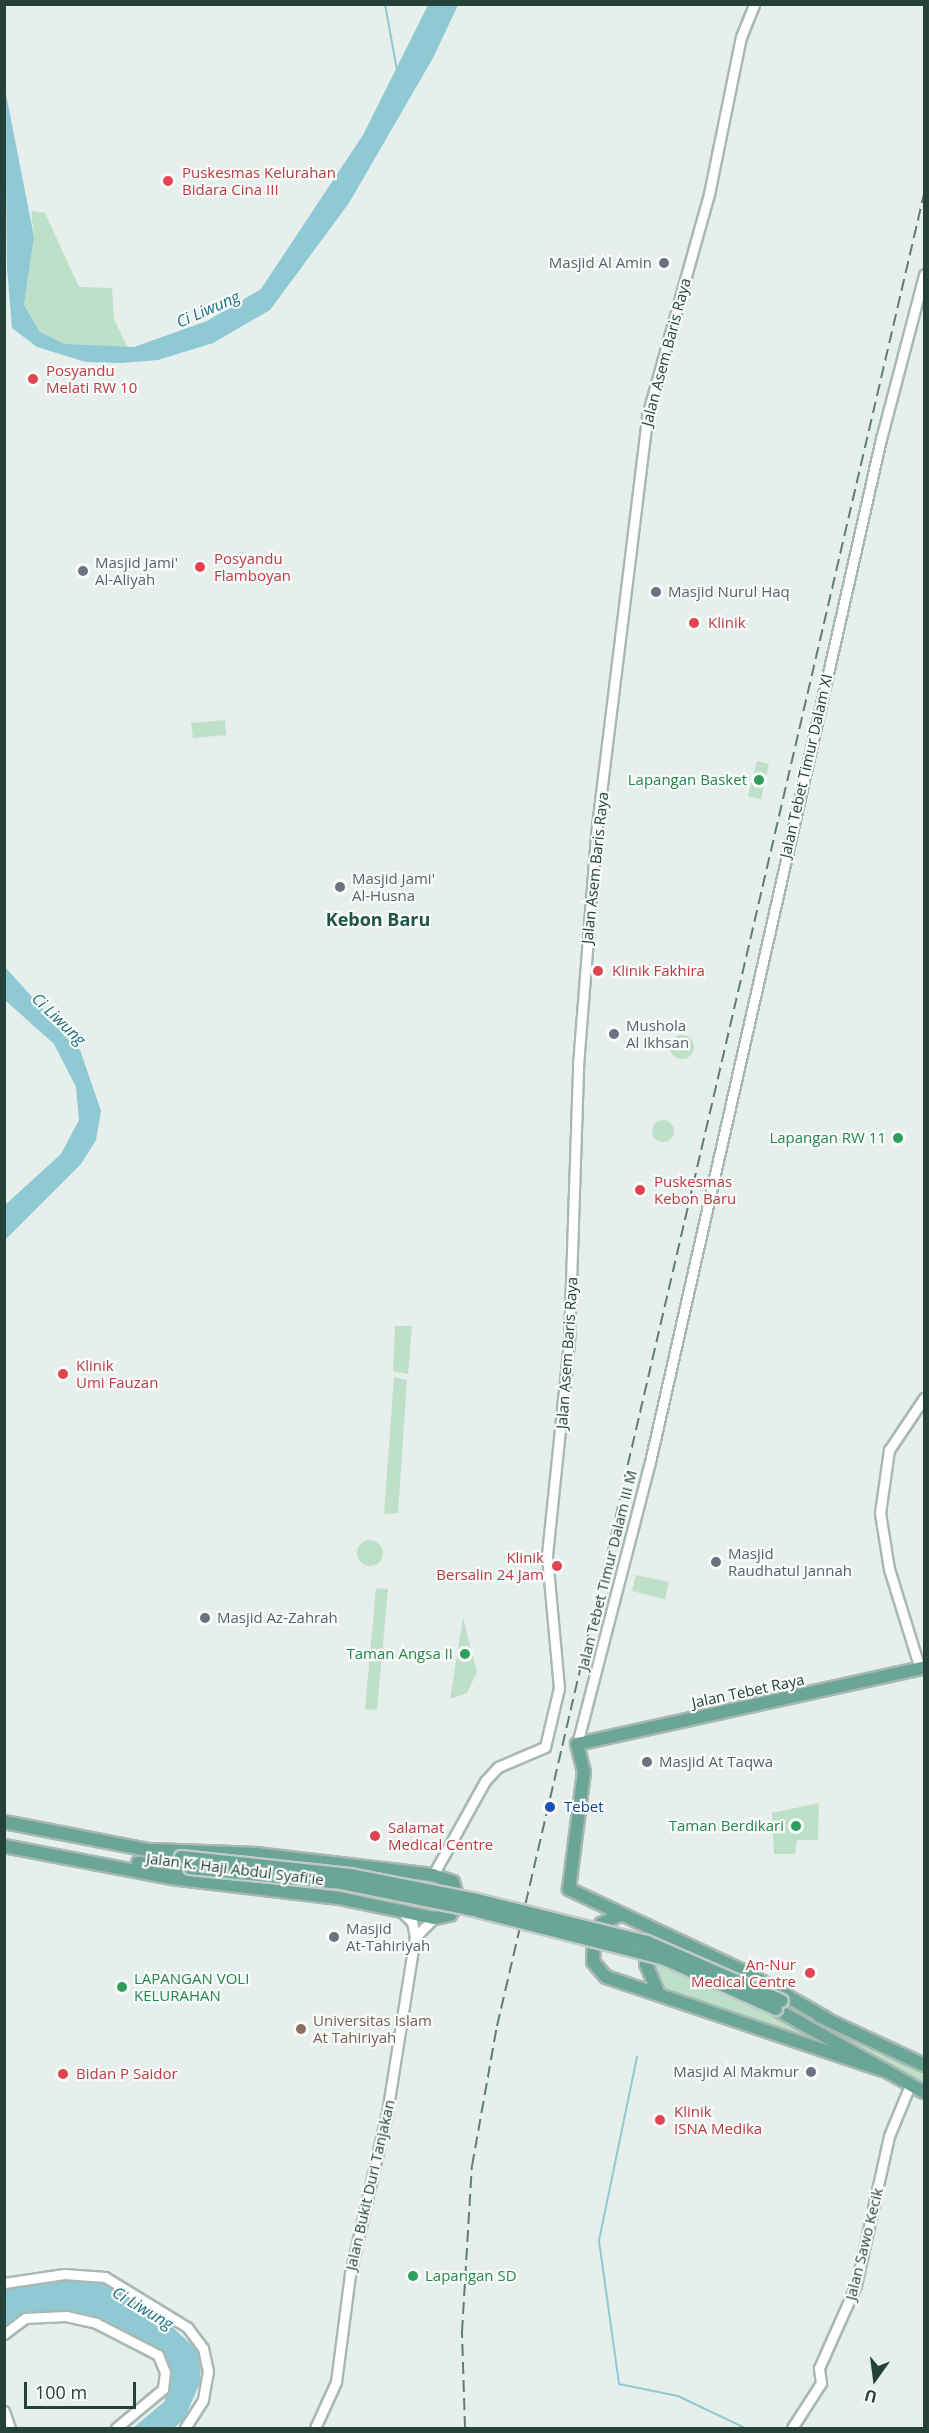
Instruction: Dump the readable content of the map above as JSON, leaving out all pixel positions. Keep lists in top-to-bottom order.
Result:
{
  "streets": {
    "main road": ["Jalan Tebet Timur Dalam III M", "Jalan Tebet Raya", "Jalan K. Haji Abdul Syafi'ie"],
    "street": [
      "Jalan Asem Baris Raya",
      "Jalan Tebet Timur Dalam XI",
      "Jalan Bukit Duri Tanjakan",
      "Jalan Sawo Kecik"
    ]
  },
  "crossings": [
    ["Jalan Asem Baris Raya", "Jalan K. Haji Abdul Syafi'ie"],
    ["Jalan Tebet Timur Dalam XI", "Jalan Tebet Timur Dalam III M"],
    ["Jalan Tebet Timur Dalam III M", "Jalan Tebet Raya"],
    ["Jalan Tebet Timur Dalam III M", "Jalan K. Haji Abdul Syafi'ie"],
    ["Jalan K. Haji Abdul Syafi'ie", "Jalan Sawo Kecik"]
  ],
  "districts": ["Kebon Baru"],
  "water": ["Ci Liwung"],
  "places": [
    "Puskesmas Kelurahan Bidara Cina III",
    "Masjid Al Amin",
    "Posyandu Melati RW 10",
    "Posyandu Flamboyan",
    "Masjid Jami' Al-Aliyah",
    "Masjid Nurul Haq",
    "Klinik",
    "Lapangan Basket",
    "Masjid Jami' Al-Husna",
    "Klinik Fakhira",
    "Mushola Al Ikhsan",
    "Lapangan RW 11",
    "Puskesmas Kebon Baru",
    "Klinik Umi Fauzan",
    "Masjid Raudhatul Jannah",
    "Klinik Bersalin 24 Jam",
    "Masjid Az-Zahrah",
    "Taman Angsa II",
    "Masjid At Taqwa",
    "Tebet",
    "Taman Berdikari",
    "Salamat Medical Centre",
    "Masjid At-Tahiriyah",
    "An-Nur Medical Centre",
    "LAPANGAN VOLI KELURAHAN",
    "Universitas Islam At Tahiriyah",
    "Masjid Al Makmur",
    "Bidan P Saidor",
    "Klinik ISNA Medika",
    "Lapangan SD"
  ],
  "scale_bar": "100 m",
  "north": "bottom"
}
